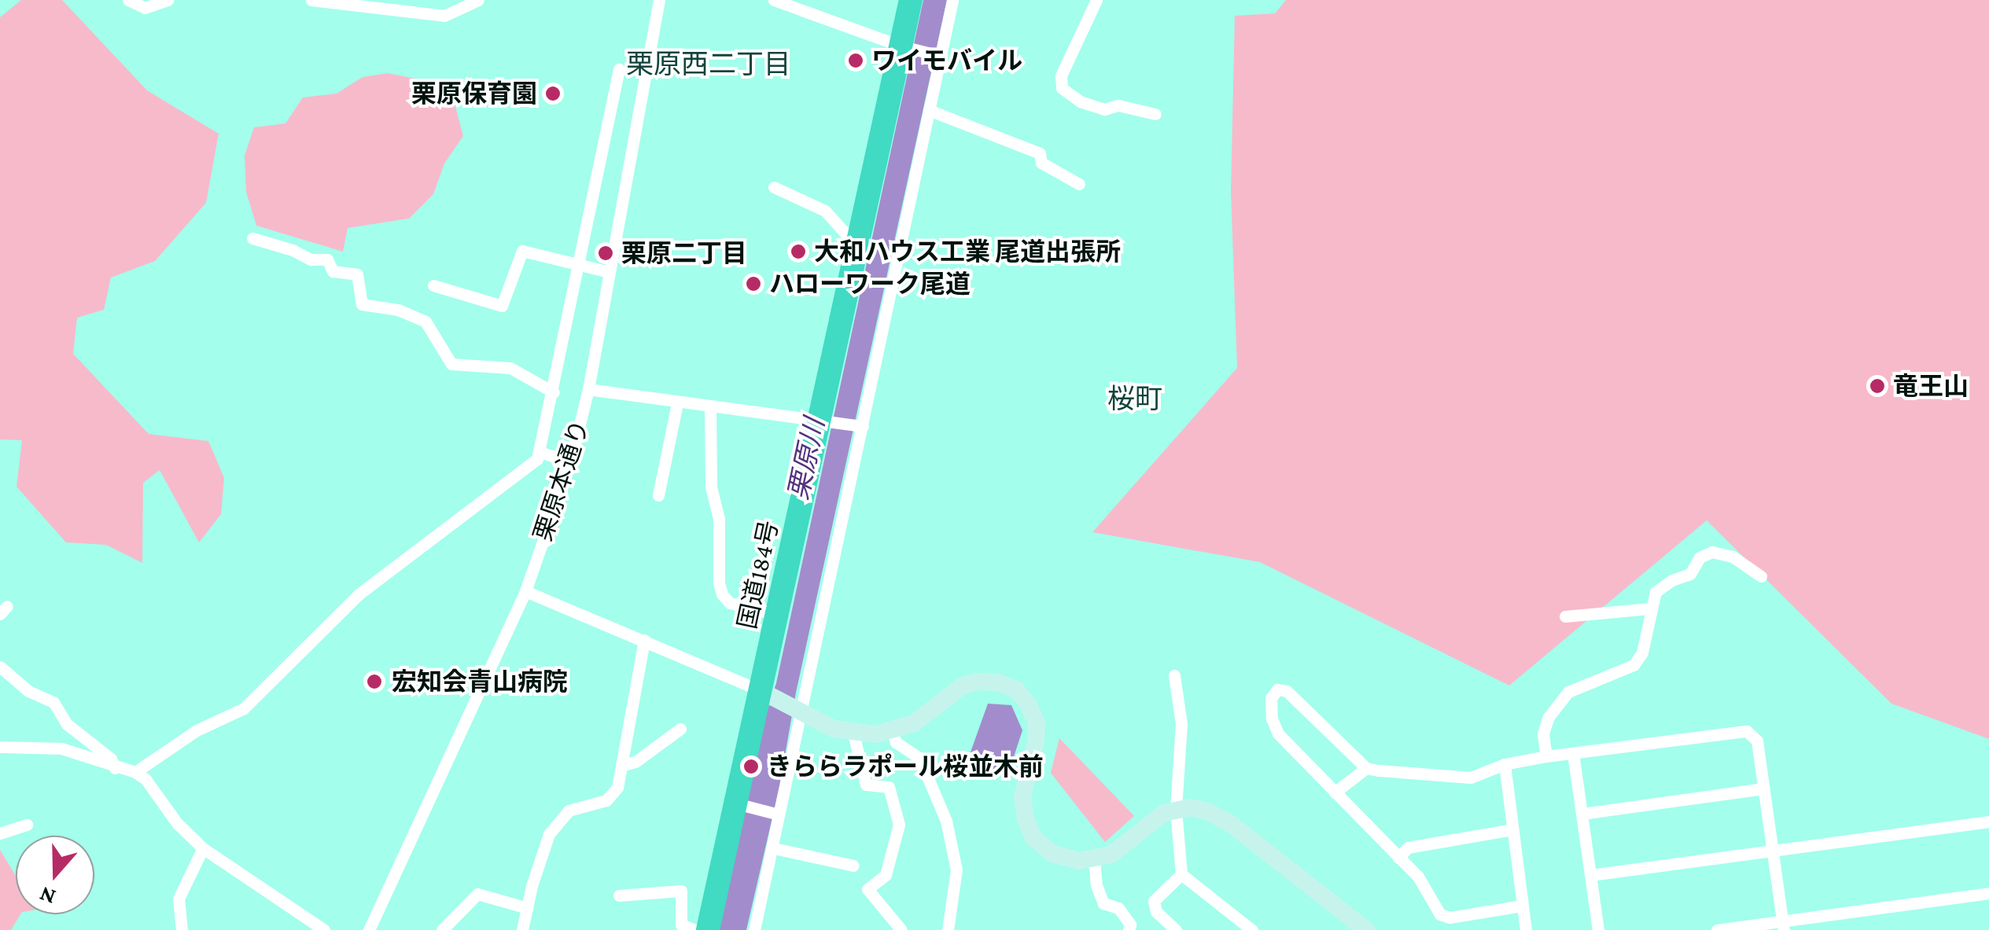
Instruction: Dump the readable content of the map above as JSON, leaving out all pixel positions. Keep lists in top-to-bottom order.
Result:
{
  "streets": {
    "highway": ["国道184号"],
    "street": ["栗原本通り"]
  },
  "districts": ["栗原西二丁目", "桜町"],
  "water": ["栗原川"],
  "places": [
    "ワイモバイル",
    "栗原保育園",
    "大和ハウス工業 尾道出張所",
    "栗原二丁目",
    "ハローワーク尾道",
    "竜王山",
    "宏知会青山病院",
    "きららラポール桜並木前"
  ],
  "north": "bottom"
}
